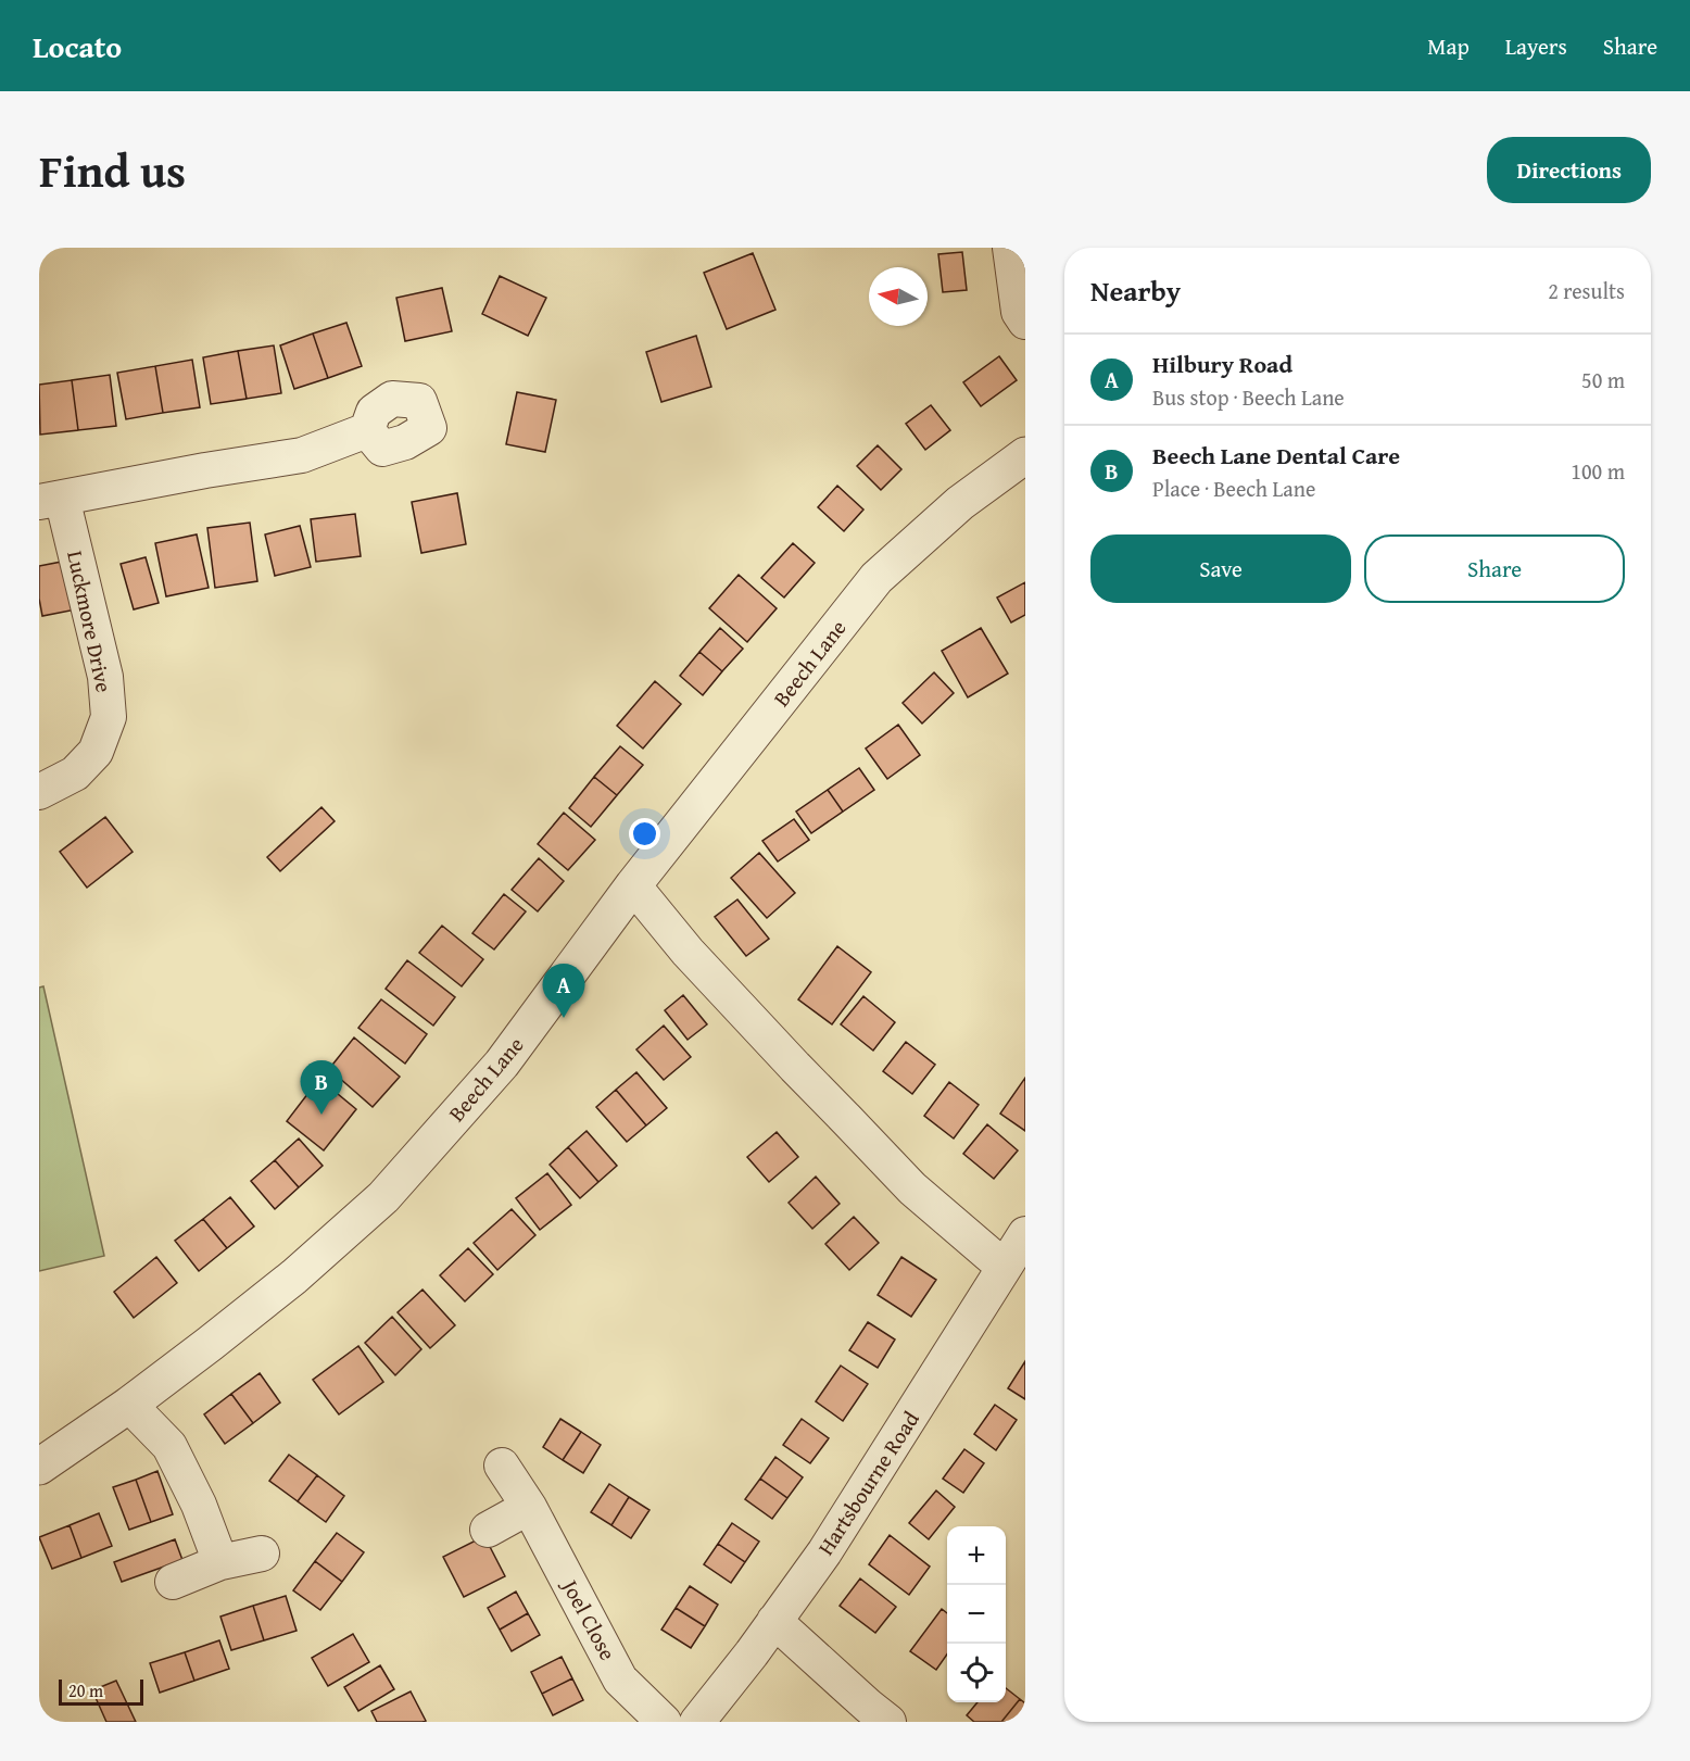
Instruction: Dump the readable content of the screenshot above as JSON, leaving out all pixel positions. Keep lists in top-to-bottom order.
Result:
{
  "streets": {
    "street": [
      "Luckmore Drive",
      "Beech Lane",
      "Hartsbourne Road",
      "Joel Close"
    ]
  },
  "scale_bar": "20 m",
  "north": "left",
  "page": {
    "header": "Locato",
    "nav": ["Map", "Layers", "Share"],
    "title": "Find us",
    "buttons": [
      "Directions",
      ["Save", "Share"]
    ],
    "heading": ["Nearby", "2 results"],
    "list": [
      {
        "mark": "A",
        "name": "Hilbury Road",
        "note": "Bus stop · Beech Lane",
        "value": "50 m"
      },
      {
        "mark": "B",
        "name": "Beech Lane Dental Care",
        "note": "Place · Beech Lane",
        "value": "100 m"
      }
    ],
    "pins": ["A", "B"],
    "map_buttons": ["+", "−"],
    "scale": "20 m"
  }
}
